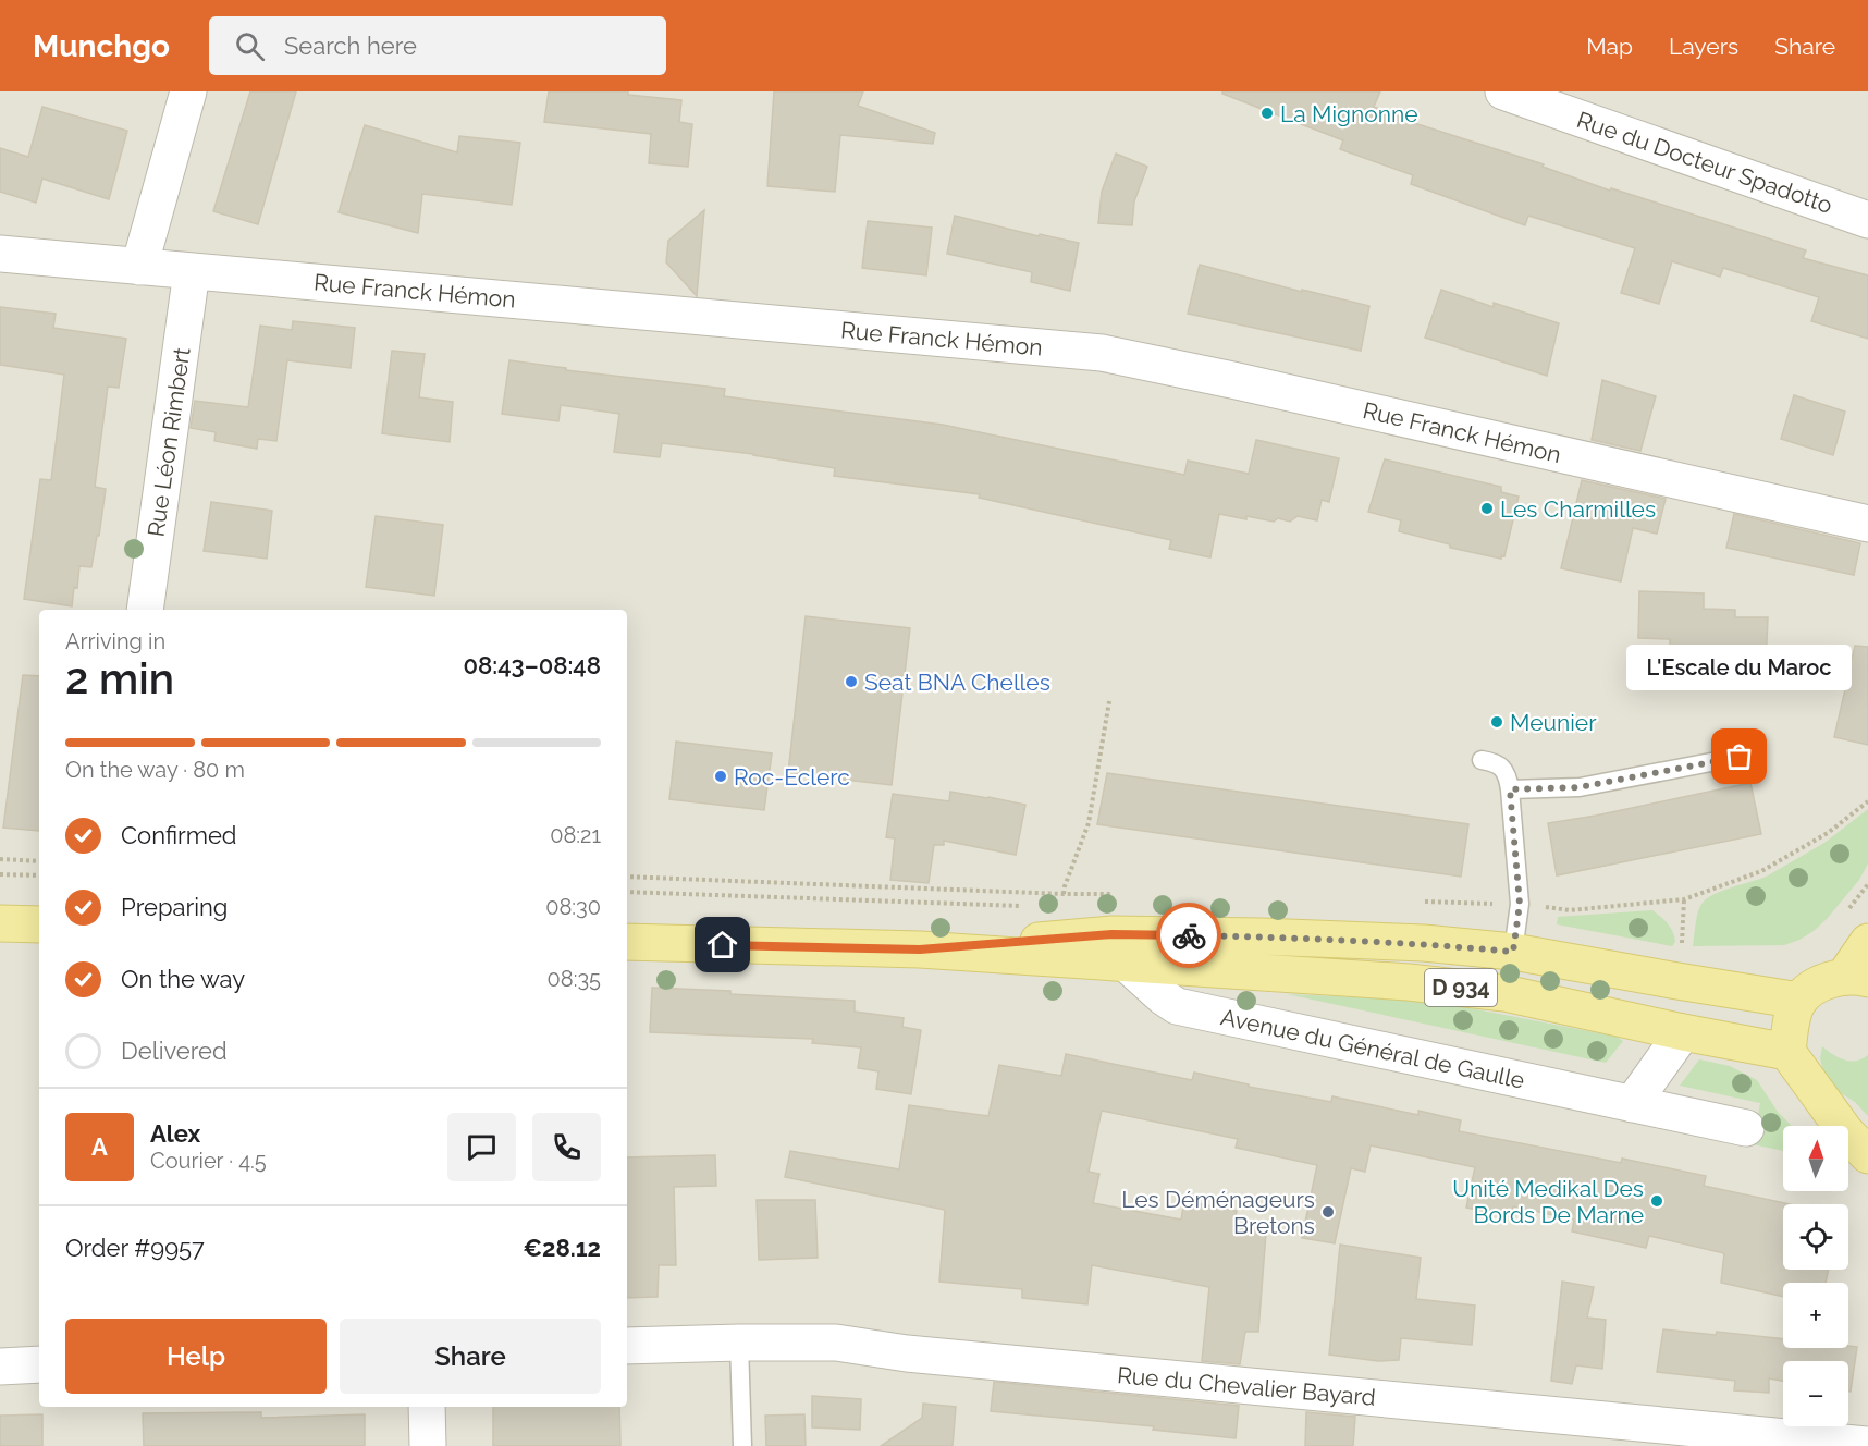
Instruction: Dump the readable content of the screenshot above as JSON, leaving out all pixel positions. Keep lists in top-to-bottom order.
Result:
{
  "streets": {
    "main road": ["D 934", "Avenue du Général de Gaulle"],
    "street": [
      "Rue du Docteur Spadotto",
      "Rue Franck Hémon",
      "Rue Léon Rimbert",
      "Rue du Chevalier Bayard"
    ]
  },
  "crossings": [
    ["Rue Franck Hémon", "Rue Léon Rimbert"]
  ],
  "places": [
    "La Mignonne",
    "Les Charmilles",
    "Seat BNA Chelles",
    "Meunier",
    "L'Escale du Maroc",
    "Roc-Eclerc",
    "Unité Medikal Des Bords De Marne",
    "Les Déménageurs Bretons"
  ],
  "north": "top",
  "page": {
    "header": "Munchgo",
    "search": "Search here",
    "nav": ["Map", "Layers", "Share"],
    "heading": ["2 min", "Arriving in", "08:43–08:48"],
    "panel": [
      "Alex",
      "Courier · 4.5",
      "Order #9957",
      "€28.12"
    ],
    "bubble": "L'Escale du Maroc",
    "bar": "On the way · 80 m",
    "list": [
      ["Confirmed", "08:21"],
      ["Preparing", "08:30"],
      ["On the way", "08:35"],
      "Delivered"
    ],
    "round": "A",
    "map_buttons": ["+", "−"],
    "buttons": ["Help", "Share"]
  }
}
